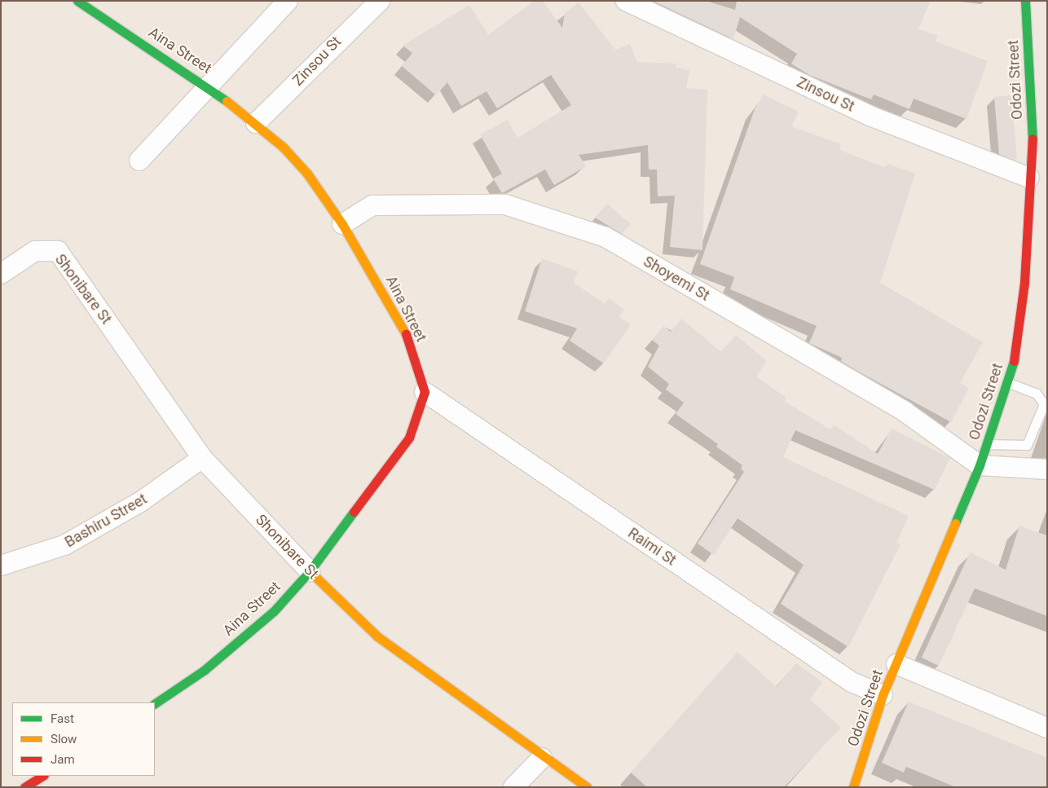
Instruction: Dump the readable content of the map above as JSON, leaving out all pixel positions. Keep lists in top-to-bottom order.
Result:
{
  "streets": {
    "street": [
      "Aina Street",
      "Zinsou St",
      "Odozi Street",
      "Shoyemi St",
      "Shonibare St",
      "Bashiru Street",
      "Raimi St"
    ]
  },
  "crossings": [
    ["Aina Street", "Zinsou St"],
    ["Aina Street", "Shoyemi St"],
    ["Aina Street", "Shonibare St"],
    ["Aina Street", "Raimi St"],
    ["Zinsou St", "Odozi Street"],
    ["Odozi Street", "Shoyemi St"],
    ["Odozi Street", "Raimi St"],
    ["Shonibare St", "Bashiru Street"]
  ],
  "legend": ["Fast", "Slow", "Jam"]
}
